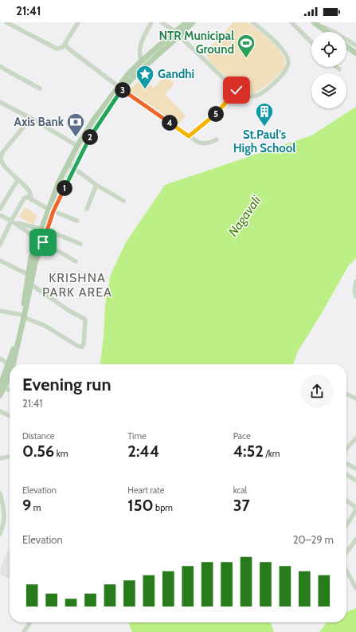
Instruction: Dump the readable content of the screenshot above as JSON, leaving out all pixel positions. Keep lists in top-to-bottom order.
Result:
{
  "districts": ["KRISHNA PARK AREA"],
  "water": ["Nagavali"],
  "places": {
    "sports": ["NTR Municipal Ground"],
    "place": ["Gandhi"],
    "building": ["St.Paul's High School"],
    "bank": ["Axis Bank"]
  },
  "page": {
    "status": "21:41",
    "pins": [
      "3",
      "5",
      "4",
      "2",
      "1"
    ],
    "heading": ["Evening run", "21:41"],
    "stats": [
      ["Distance", "0.56 km"],
      ["Time", "2:44"],
      ["Pace", "4:52 /km"],
      ["Elevation", "9 m"],
      ["Heart rate", "150 bpm"],
      ["kcal", "37"]
    ],
    "chart": ["Elevation", "20–29 m"]
  }
}
